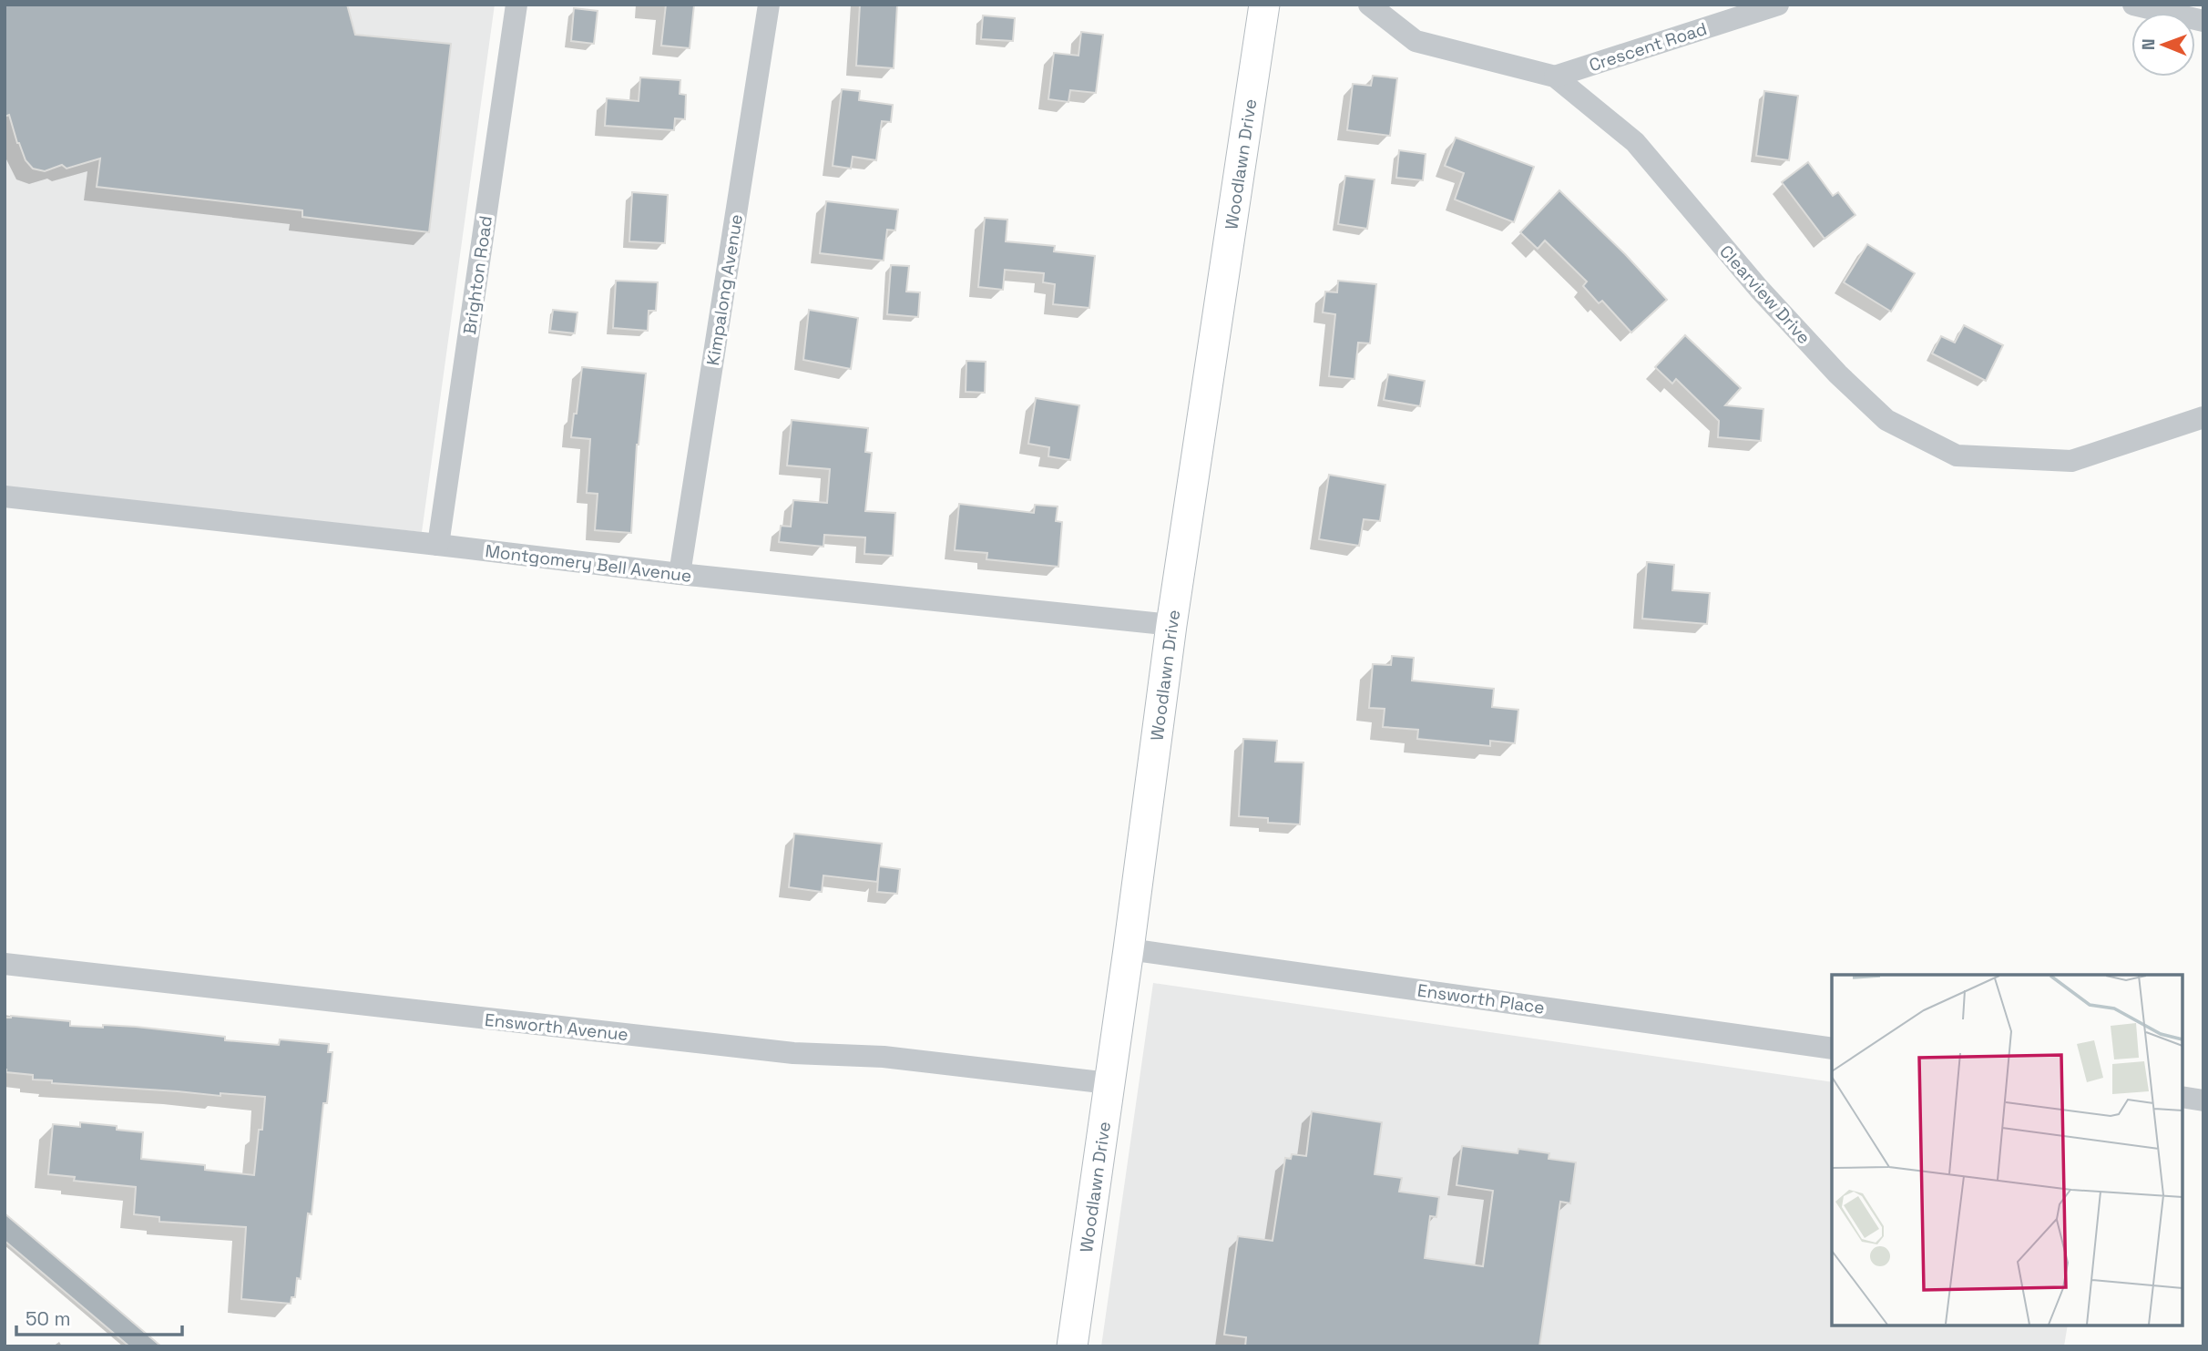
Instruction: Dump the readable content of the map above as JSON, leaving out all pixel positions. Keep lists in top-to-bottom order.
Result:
{
  "streets": {
    "main road": ["Woodlawn Drive"],
    "street": [
      "Crescent Road",
      "Brighton Road",
      "Kimpalong Avenue",
      "Clearview Drive",
      "Montgomery Bell Avenue",
      "Ensworth Place",
      "Ensworth Avenue"
    ]
  },
  "crossings": [
    ["Crescent Road", "Clearview Drive"],
    ["Woodlawn Drive", "Montgomery Bell Avenue"],
    ["Woodlawn Drive", "Ensworth Place"],
    ["Woodlawn Drive", "Ensworth Avenue"],
    ["Brighton Road", "Montgomery Bell Avenue"],
    ["Kimpalong Avenue", "Montgomery Bell Avenue"]
  ],
  "scale_bar": "50 m",
  "north": "left"
}
